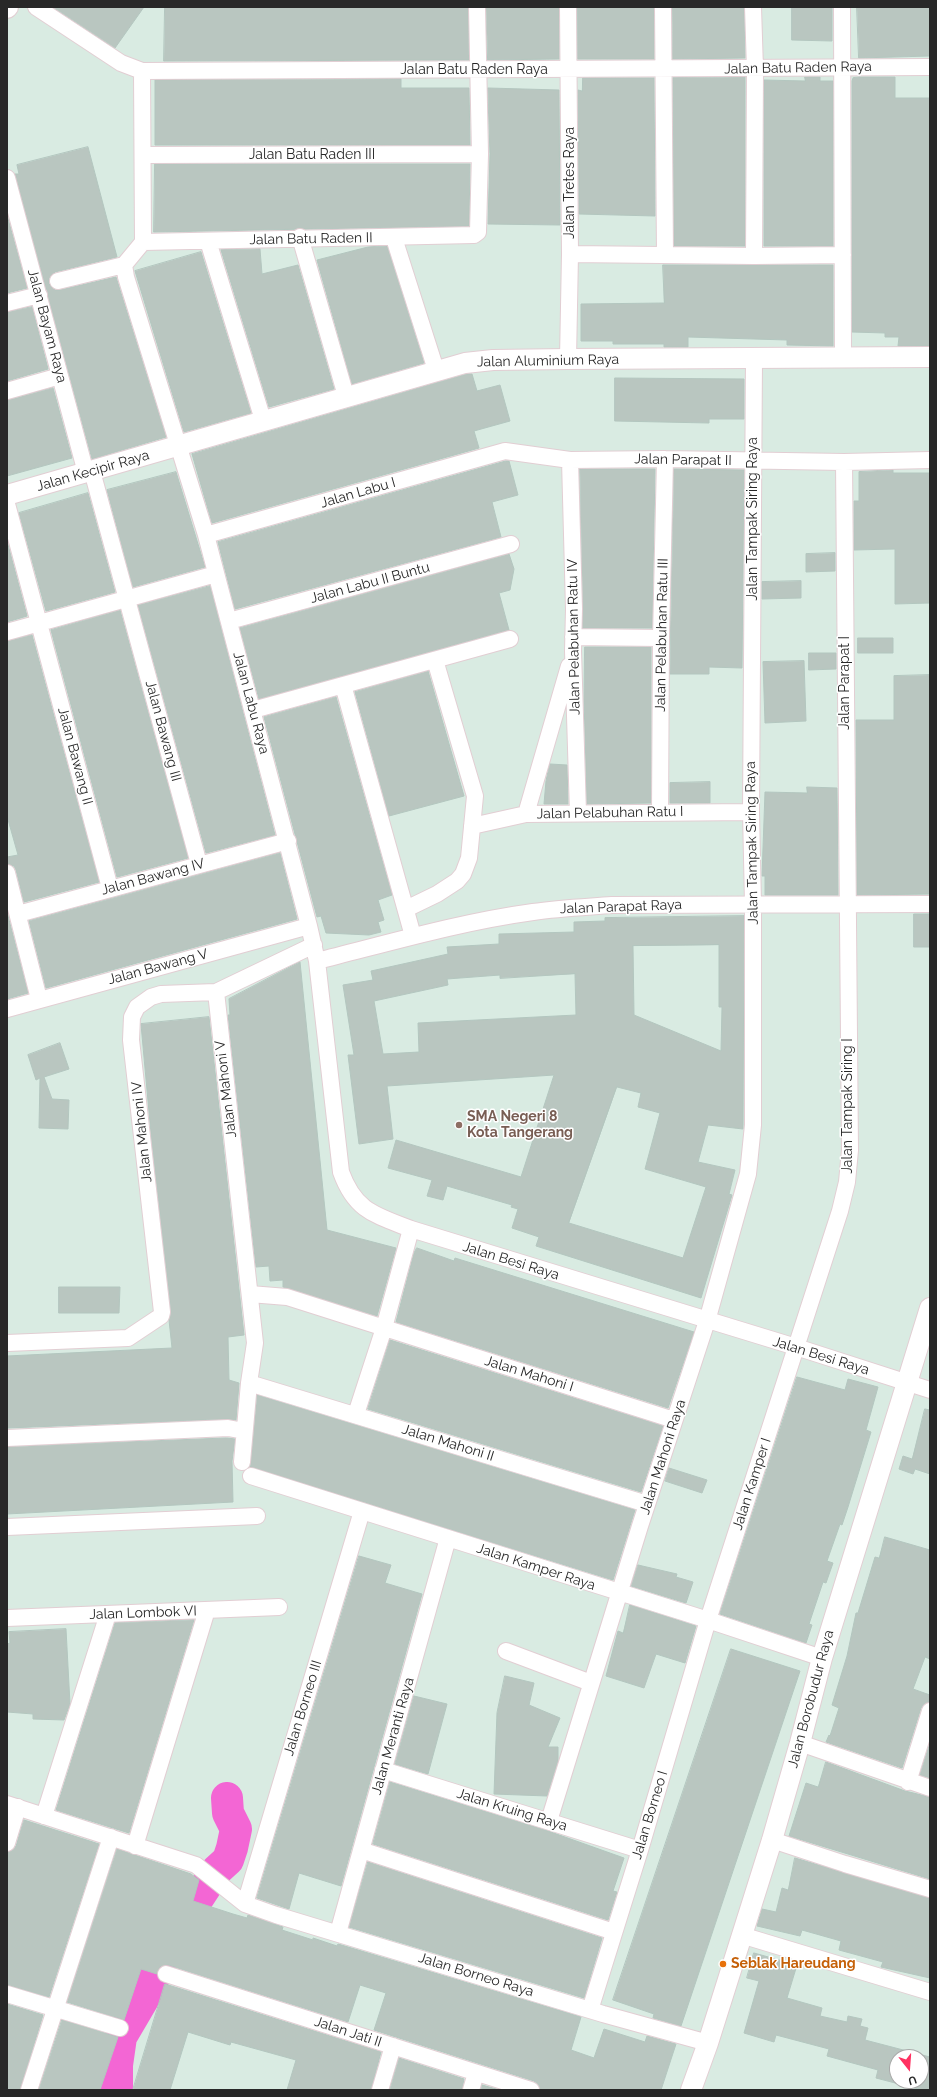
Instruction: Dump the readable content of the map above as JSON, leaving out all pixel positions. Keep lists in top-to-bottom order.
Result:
{
  "streets": {
    "street": [
      "Jalan Batu Raden Raya",
      "Jalan Batu Raden III",
      "Jalan Tretes Raya",
      "Jalan Batu Raden II",
      "Jalan Bayam Raya",
      "Jalan Aluminium Raya",
      "Jalan Parapat II",
      "Jalan Kecipir Raya",
      "Jalan Labu I",
      "Jalan Tampak Siring Raya",
      "Jalan Labu II Buntu",
      "Jalan Pelabuhan Ratu III",
      "Jalan Pelabuhan Ratu IV",
      "Jalan Parapat I",
      "Jalan Labu Raya",
      "Jalan Bawang III",
      "Jalan Bawang II",
      "Jalan Pelabuhan Ratu I",
      "Jalan Bawang IV",
      "Jalan Parapat Raya",
      "Jalan Bawang V",
      "Jalan Mahoni V",
      "Jalan Tampak Siring I",
      "Jalan Mahoni IV",
      "Jalan Besi Raya",
      "Jalan Mahoni I",
      "Jalan Mahoni II",
      "Jalan Mahoni Raya",
      "Jalan Kamper I",
      "Jalan Kamper Raya",
      "Jalan Lombok VI",
      "Jalan Borobudur Raya",
      "Jalan Borneo III",
      "Jalan Meranti Raya",
      "Jalan Kruing Raya",
      "Jalan Borneo I",
      "Jalan Borneo Raya",
      "Jalan Jati II"
    ]
  },
  "crossings": [
    ["Jalan Batu Raden Raya", "Jalan Tretes Raya"],
    ["Jalan Batu Raden III", "Jalan Batu Raden II"],
    ["Jalan Tretes Raya", "Jalan Aluminium Raya"],
    ["Jalan Bayam Raya", "Jalan Kecipir Raya"],
    ["Jalan Bayam Raya", "Jalan Bawang III"],
    ["Jalan Aluminium Raya", "Jalan Kecipir Raya"],
    ["Jalan Aluminium Raya", "Jalan Tampak Siring Raya"],
    ["Jalan Aluminium Raya", "Jalan Labu Raya"],
    ["Jalan Parapat II", "Jalan Labu I"],
    ["Jalan Parapat II", "Jalan Tampak Siring Raya"],
    ["Jalan Parapat II", "Jalan Pelabuhan Ratu III"],
    ["Jalan Parapat II", "Jalan Pelabuhan Ratu IV"],
    ["Jalan Parapat II", "Jalan Parapat I"],
    ["Jalan Kecipir Raya", "Jalan Labu Raya"],
    ["Jalan Labu I", "Jalan Labu Raya"],
    ["Jalan Tampak Siring Raya", "Jalan Pelabuhan Ratu I"],
    ["Jalan Tampak Siring Raya", "Jalan Parapat Raya"],
    ["Jalan Tampak Siring Raya", "Jalan Besi Raya"],
    ["Jalan Tampak Siring Raya", "Jalan Mahoni Raya"],
    ["Jalan Labu II Buntu", "Jalan Labu Raya"],
    ["Jalan Pelabuhan Ratu III", "Jalan Pelabuhan Ratu I"],
    ["Jalan Pelabuhan Ratu IV", "Jalan Pelabuhan Ratu I"],
    ["Jalan Parapat I", "Jalan Parapat Raya"],
    ["Jalan Parapat I", "Jalan Tampak Siring I"],
    ["Jalan Labu Raya", "Jalan Bawang IV"],
    ["Jalan Labu Raya", "Jalan Parapat Raya"],
    ["Jalan Labu Raya", "Jalan Bawang V"],
    ["Jalan Labu Raya", "Jalan Besi Raya"],
    ["Jalan Bawang III", "Jalan Bawang IV"],
    ["Jalan Bawang II", "Jalan Bawang IV"],
    ["Jalan Parapat Raya", "Jalan Tampak Siring I"],
    ["Jalan Parapat Raya", "Jalan Besi Raya"],
    ["Jalan Mahoni V", "Jalan Mahoni IV"],
    ["Jalan Mahoni V", "Jalan Mahoni II"],
    ["Jalan Tampak Siring I", "Jalan Besi Raya"],
    ["Jalan Tampak Siring I", "Jalan Kamper I"],
    ["Jalan Besi Raya", "Jalan Mahoni Raya"],
    ["Jalan Besi Raya", "Jalan Kamper I"],
    ["Jalan Besi Raya", "Jalan Borobudur Raya"],
    ["Jalan Mahoni I", "Jalan Mahoni Raya"],
    ["Jalan Mahoni II", "Jalan Mahoni Raya"],
    ["Jalan Mahoni Raya", "Jalan Kamper Raya"],
    ["Jalan Mahoni Raya", "Jalan Kruing Raya"],
    ["Jalan Kamper I", "Jalan Kamper Raya"],
    ["Jalan Kamper I", "Jalan Borneo I"],
    ["Jalan Kamper Raya", "Jalan Borobudur Raya"],
    ["Jalan Kamper Raya", "Jalan Borneo III"],
    ["Jalan Kamper Raya", "Jalan Meranti Raya"],
    ["Jalan Kamper Raya", "Jalan Borneo I"],
    ["Jalan Borobudur Raya", "Jalan Borneo Raya"],
    ["Jalan Borneo III", "Jalan Borneo Raya"],
    ["Jalan Meranti Raya", "Jalan Kruing Raya"],
    ["Jalan Meranti Raya", "Jalan Borneo Raya"],
    ["Jalan Kruing Raya", "Jalan Borneo I"],
    ["Jalan Borneo I", "Jalan Borneo Raya"]
  ],
  "places": ["SMA Negeri 8 Kota Tangerang", "Seblak Hareudang"],
  "north": "bottom"
}
